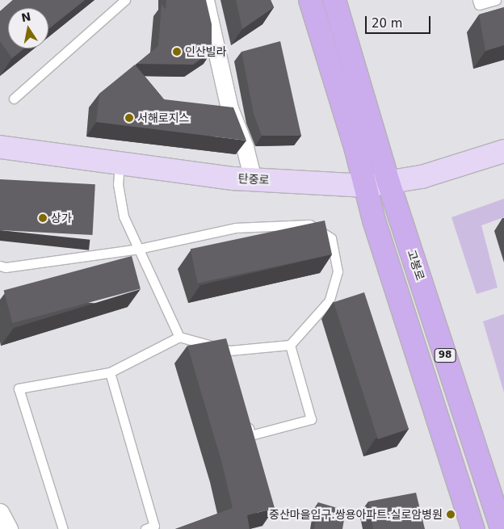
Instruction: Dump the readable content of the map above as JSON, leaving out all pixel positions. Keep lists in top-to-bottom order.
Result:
{
  "streets": {
    "main road": ["탄중로", "고봉로", "98"]
  },
  "crossings": [
    ["탄중로", "고봉로"],
    ["탄중로", "98"]
  ],
  "places": [
    "인산빌라",
    "서해로지스",
    "상가",
    "중산마을입구.쌍용아파트.실로암병원"
  ],
  "scale_bar": "20 m",
  "north": "top"
}
